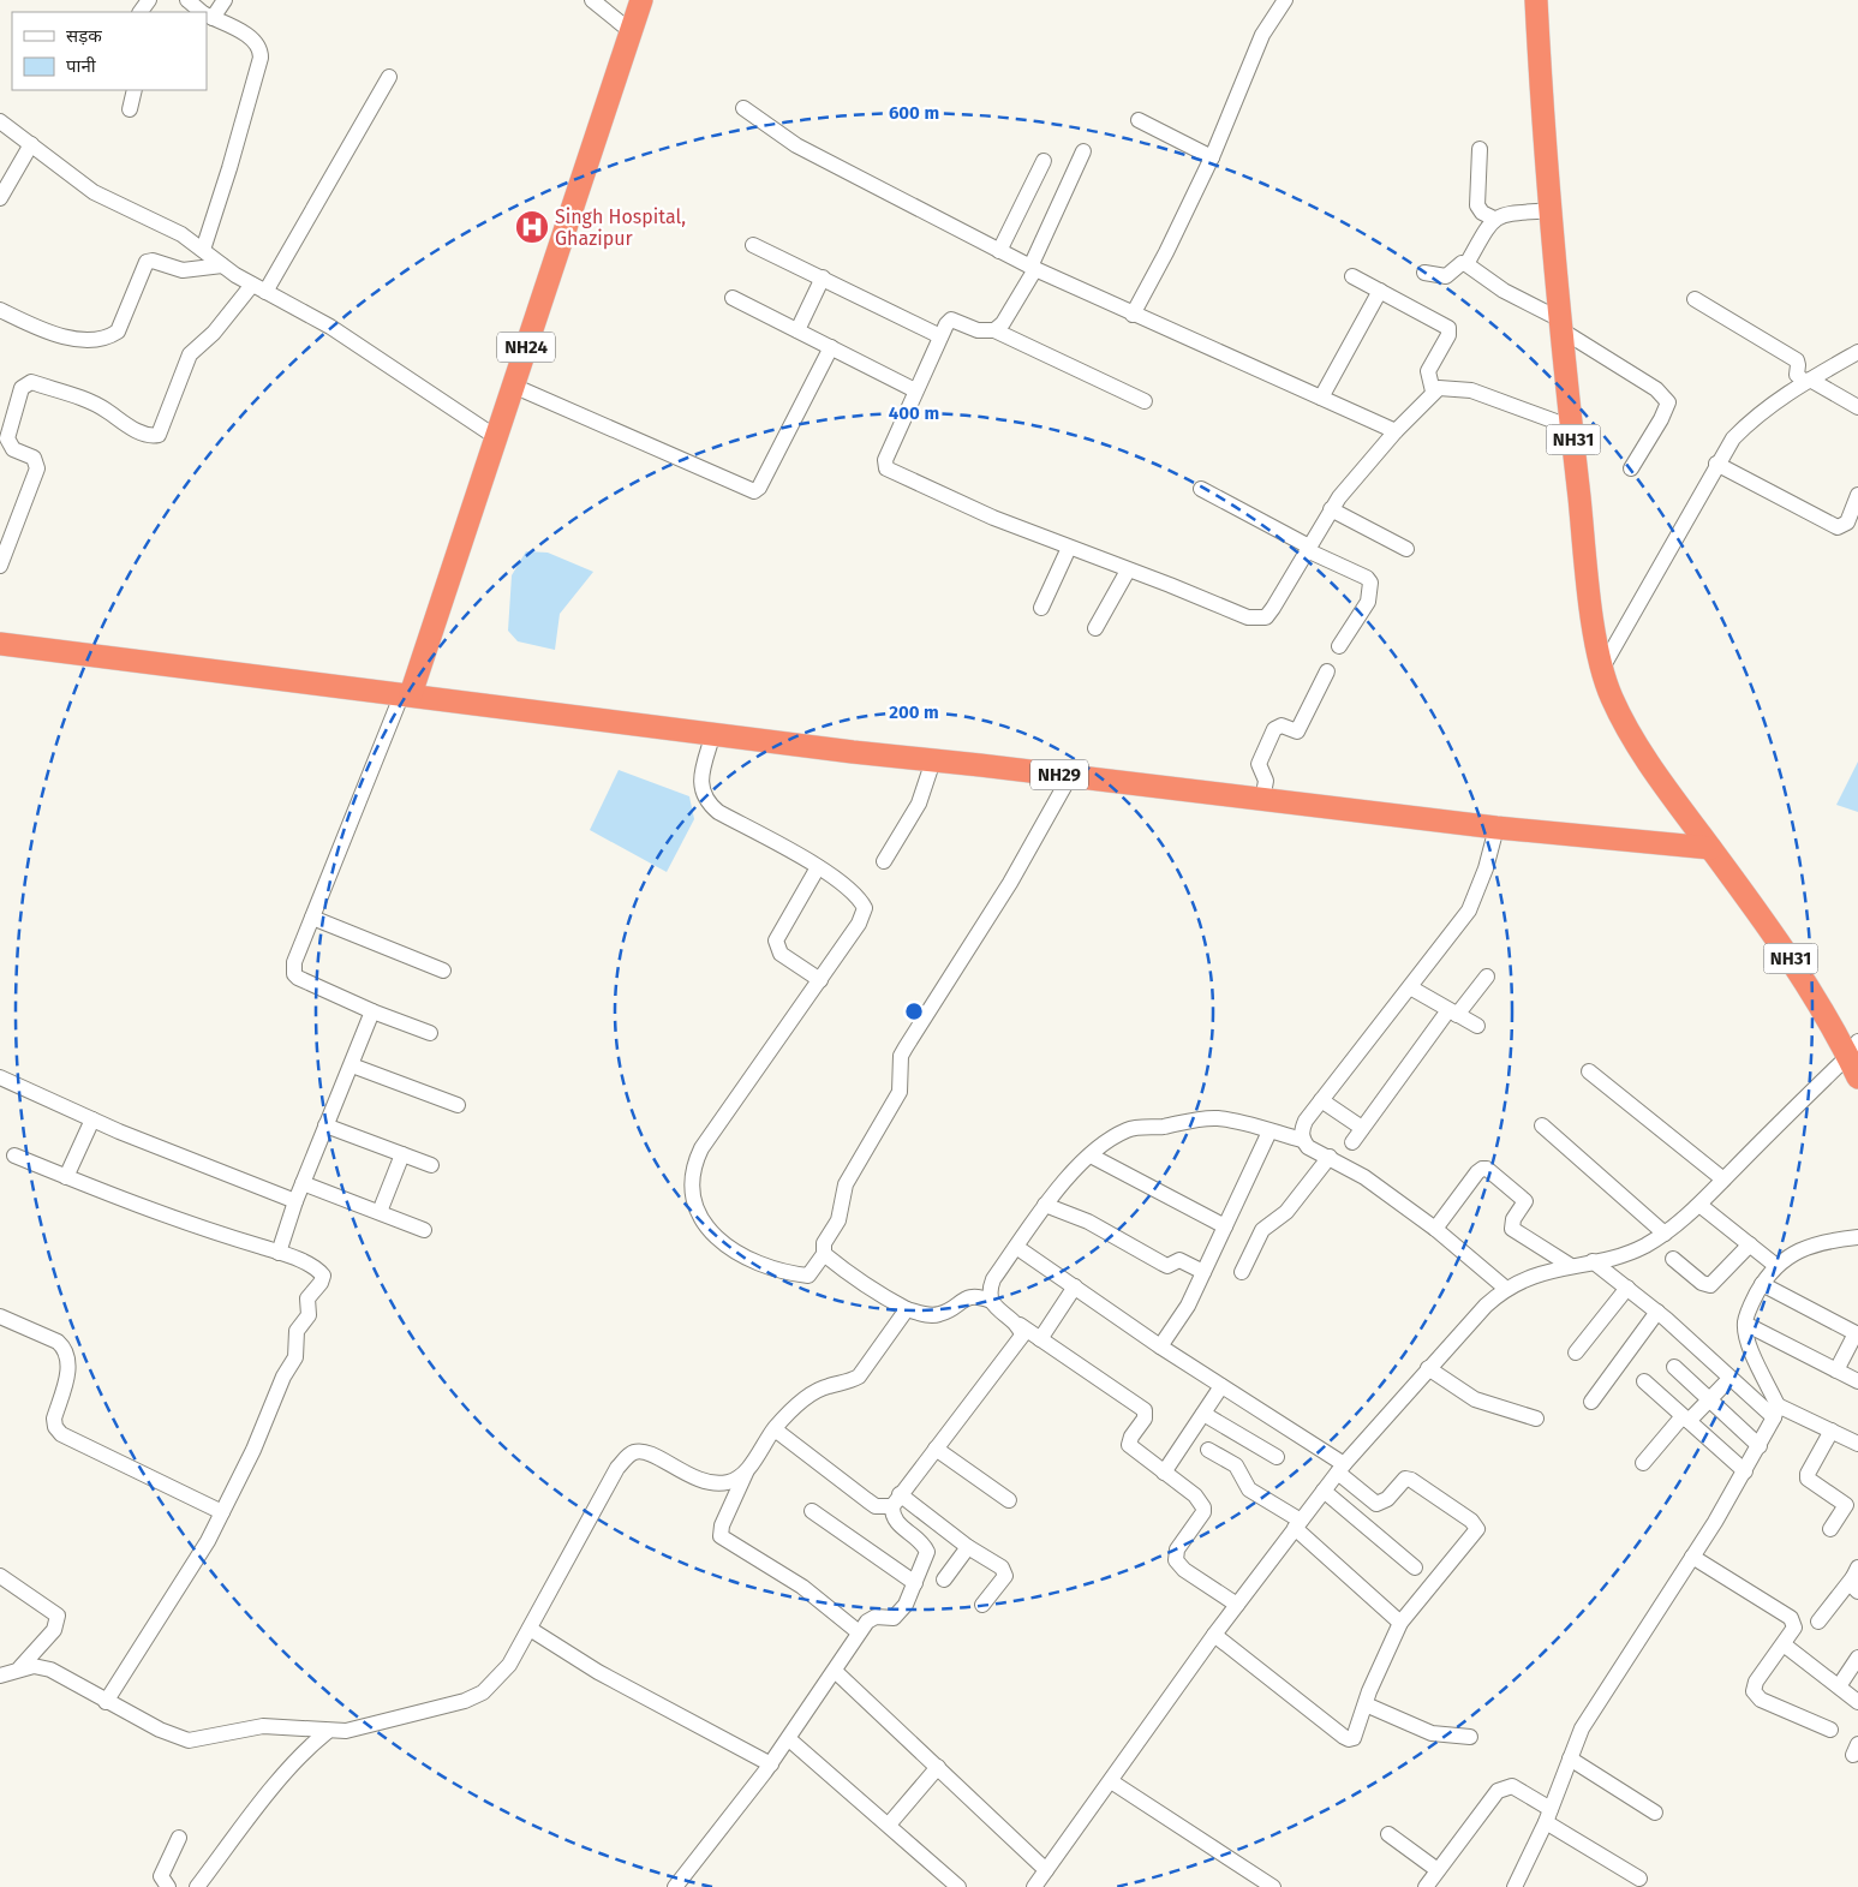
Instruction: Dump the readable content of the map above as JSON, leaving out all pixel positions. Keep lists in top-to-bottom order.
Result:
{
  "streets": {
    "highway": ["NH24", "NH31", "NH29"]
  },
  "crossings": [
    ["NH24", "NH29"],
    ["NH31", "NH29"]
  ],
  "places": {
    "hospital": ["Singh Hospital, Ghazipur"]
  },
  "legend": ["सड़क", "पानी"],
  "rings": ["600 m", "400 m", "200 m"]
}
